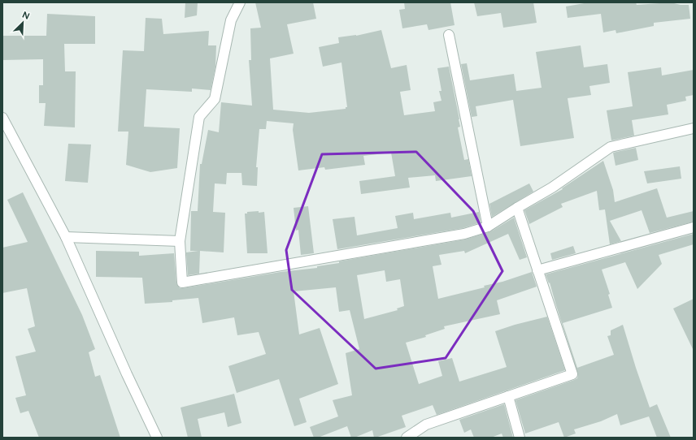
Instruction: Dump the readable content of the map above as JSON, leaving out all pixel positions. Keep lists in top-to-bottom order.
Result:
{
  "north": "top right"
}
